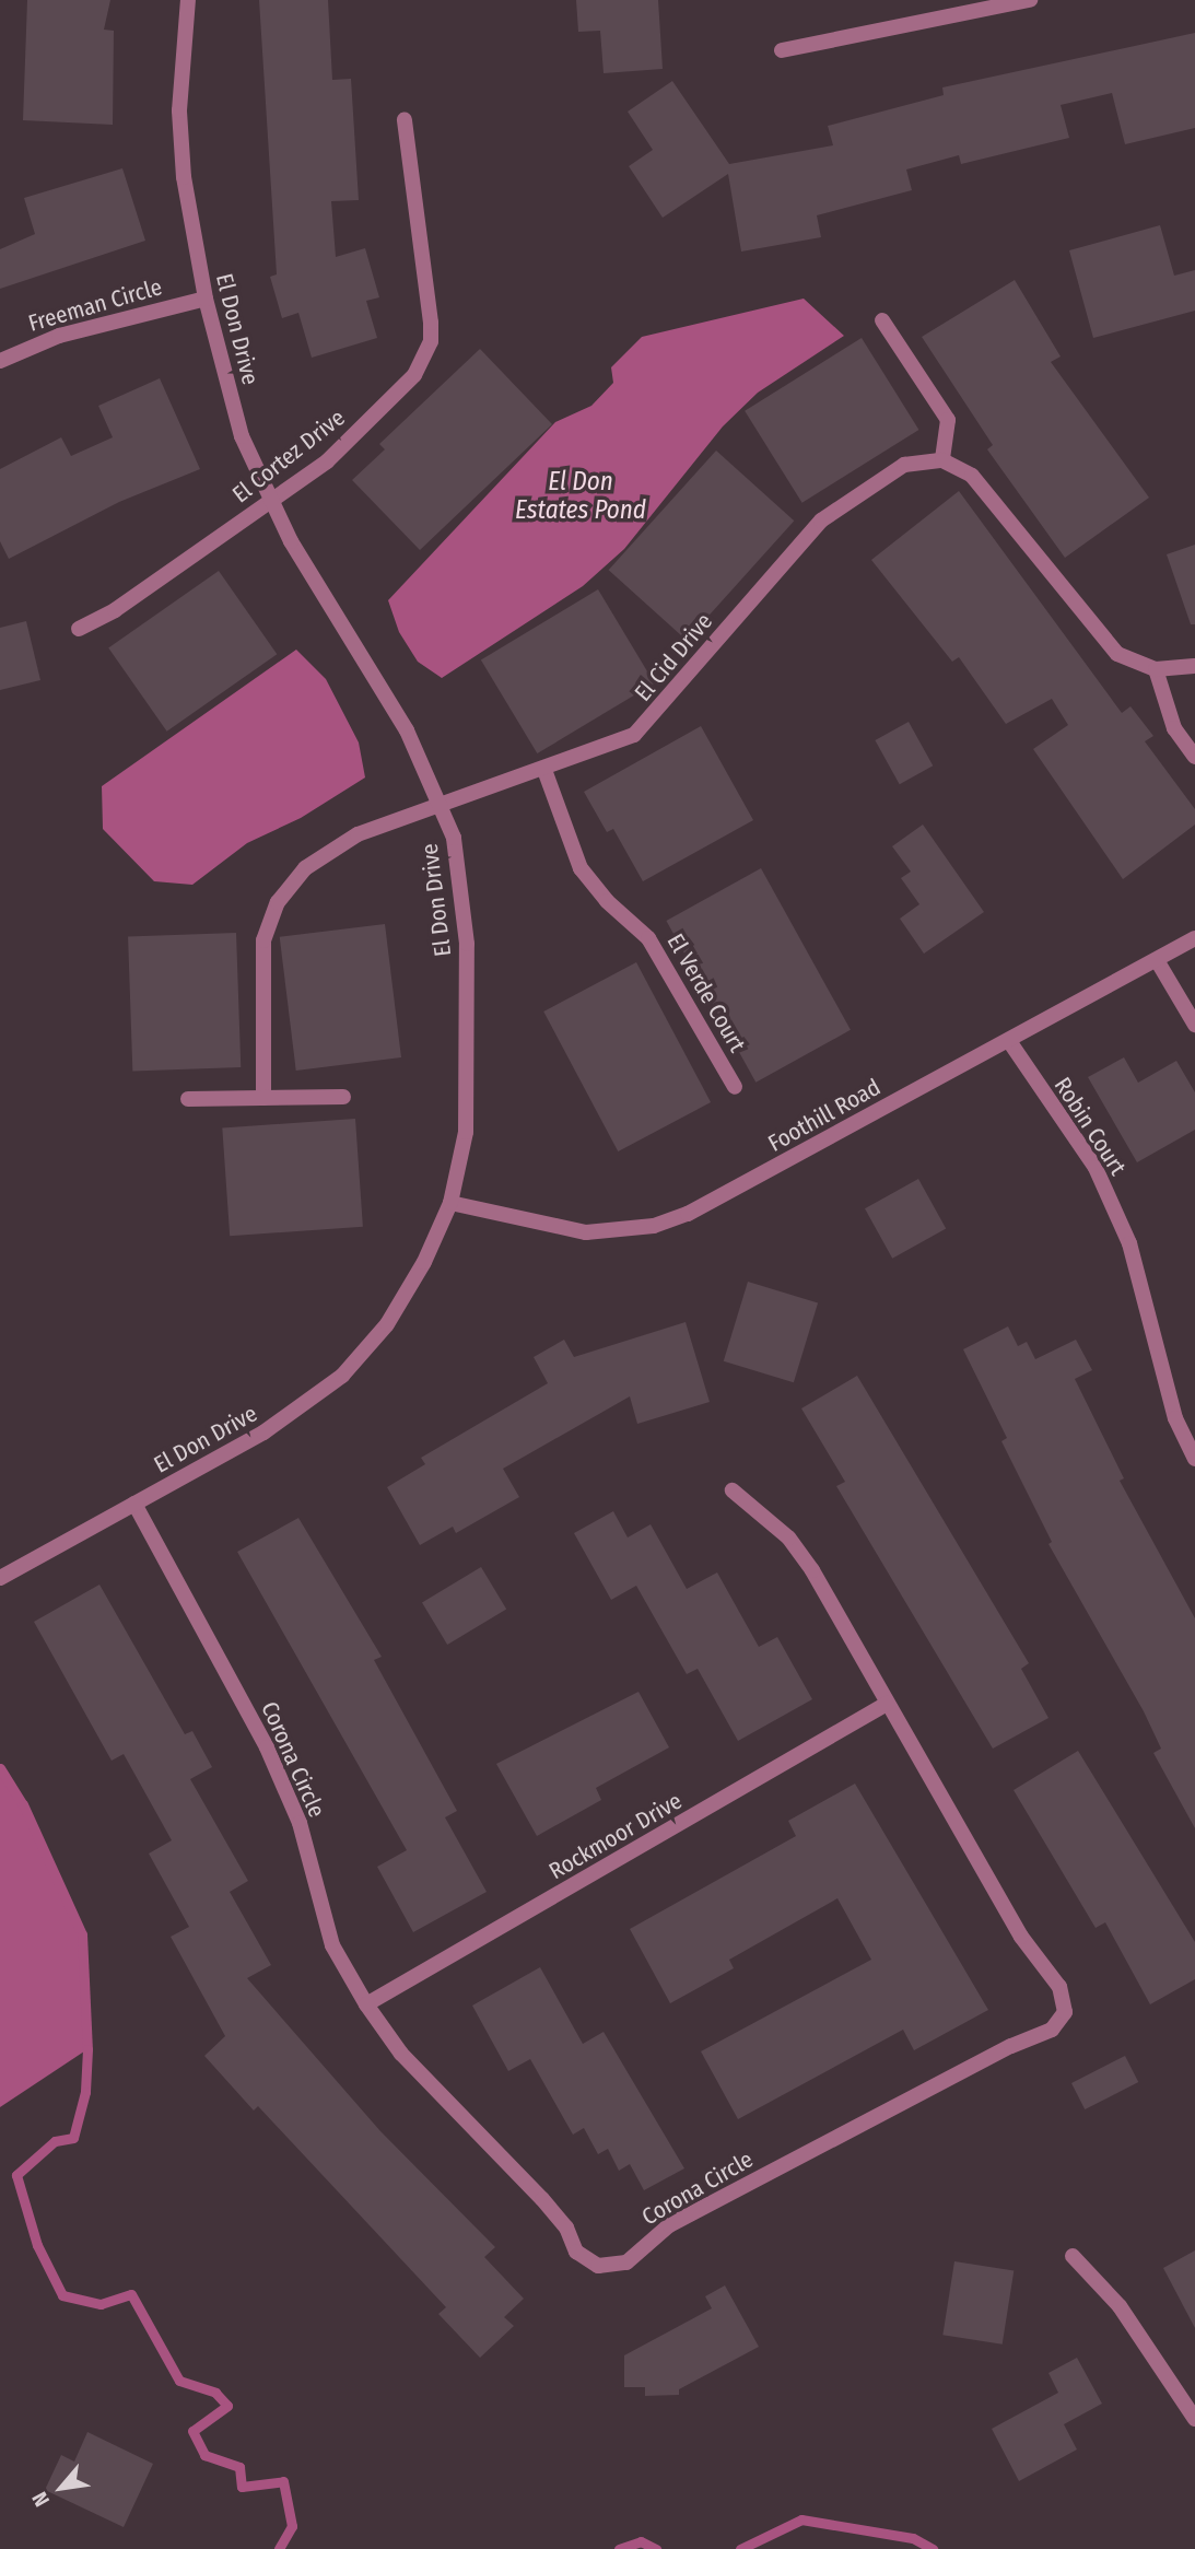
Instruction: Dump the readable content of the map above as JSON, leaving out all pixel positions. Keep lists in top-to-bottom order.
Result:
{
  "streets": {
    "street": [
      "Freeman Circle",
      "El Don Drive",
      "El Cortez Drive",
      "El Cid Drive",
      "El Verde Court",
      "Foothill Road",
      "Robin Court",
      "Corona Circle",
      "Rockmoor Drive"
    ]
  },
  "crossings": [
    ["Freeman Circle", "El Don Drive"],
    ["El Don Drive", "El Cortez Drive"],
    ["El Don Drive", "El Cid Drive"],
    ["El Don Drive", "Foothill Road"],
    ["El Don Drive", "Corona Circle"],
    ["El Cid Drive", "El Verde Court"],
    ["Foothill Road", "Robin Court"],
    ["Corona Circle", "Rockmoor Drive"]
  ],
  "water": ["El Don Estates Pond"],
  "north": "bottom left"
}
